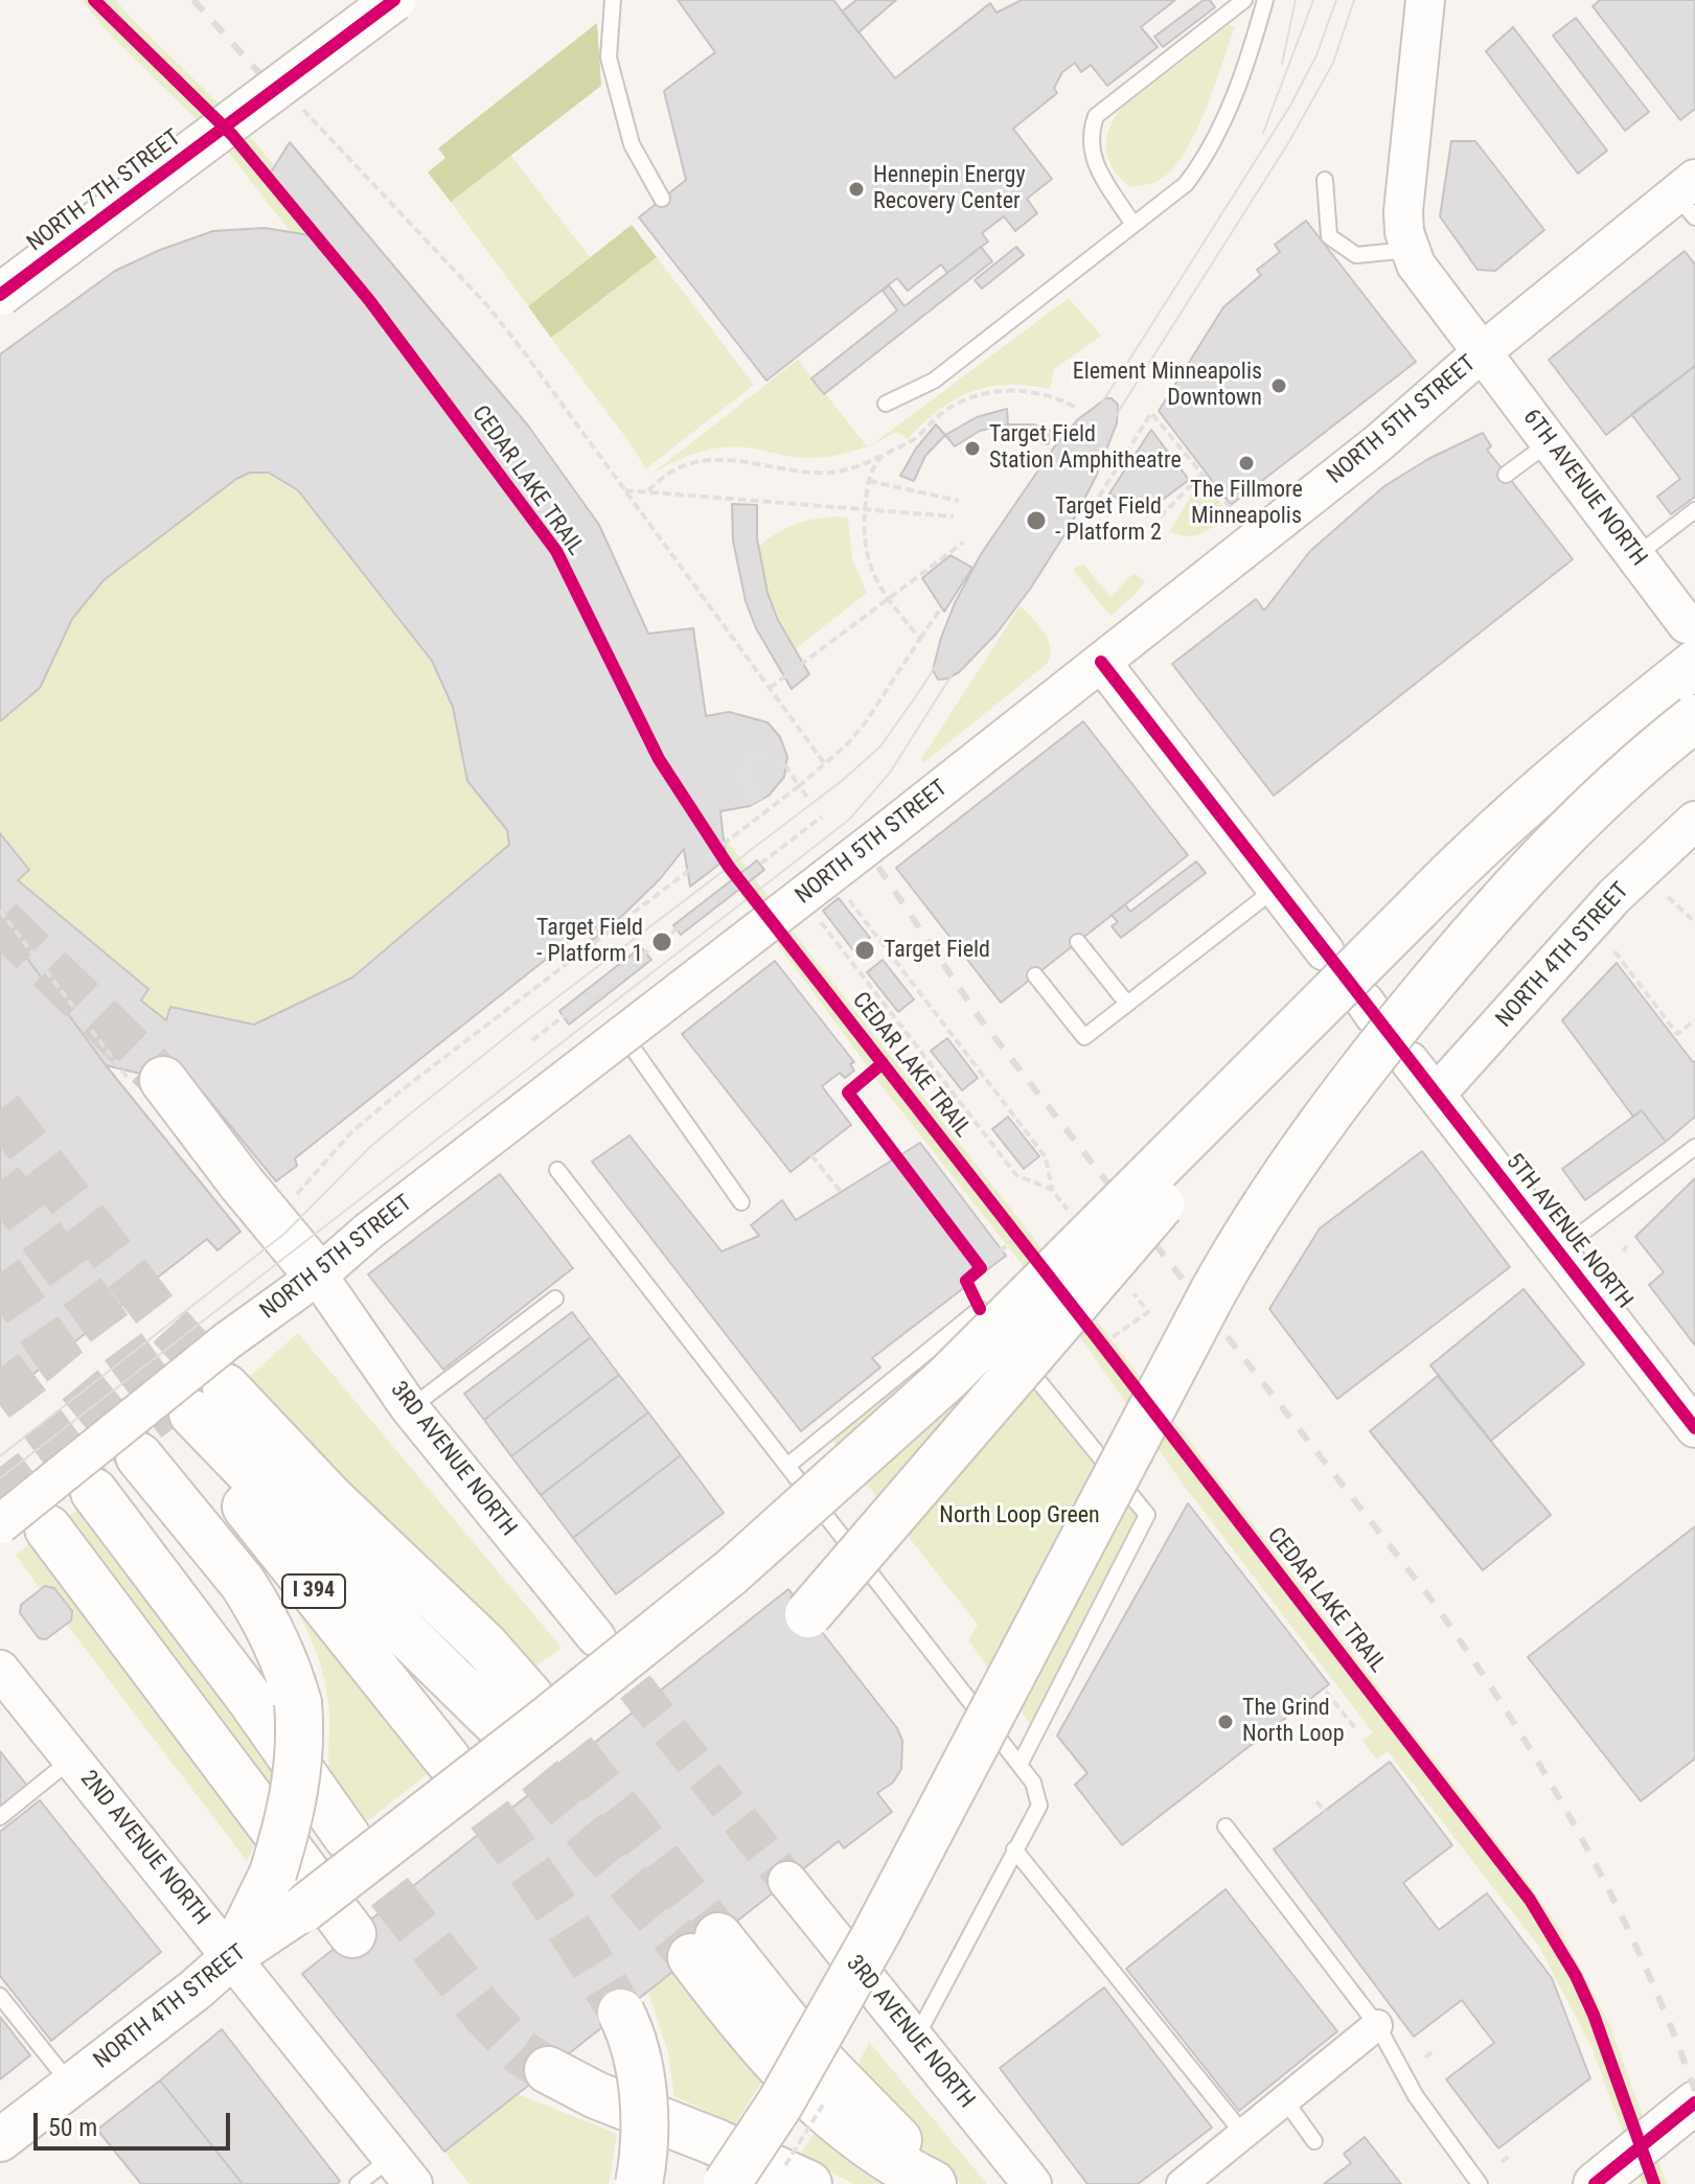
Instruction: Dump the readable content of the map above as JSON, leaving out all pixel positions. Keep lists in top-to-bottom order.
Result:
{
  "streets": {
    "highway": ["I 394"],
    "main road": ["NORTH 7TH STREET", "NORTH 4TH STREET"],
    "street": [
      "NORTH 5TH STREET",
      "6TH AVENUE NORTH",
      "5TH AVENUE NORTH",
      "3RD AVENUE NORTH",
      "2ND AVENUE NORTH"
    ],
    "cycle path": ["CEDAR LAKE TRAIL"]
  },
  "crossings": [
    ["NORTH 5TH STREET", "6TH AVENUE NORTH"],
    ["NORTH 5TH STREET", "3RD AVENUE NORTH"],
    ["NORTH 4TH STREET", "5TH AVENUE NORTH"],
    ["NORTH 4TH STREET", "I 394"],
    ["NORTH 4TH STREET", "2ND AVENUE NORTH"],
    ["I 394", "2ND AVENUE NORTH"]
  ],
  "parks": ["North Loop Green"],
  "places": [
    "Hennepin Energy Recovery Center",
    "Element Minneapolis Downtown",
    "Target Field Station Amphitheatre",
    "The Fillmore Minneapolis",
    "Target Field - Platform 2",
    "Target Field - Platform 1",
    "Target Field",
    "The Grind North Loop"
  ],
  "scale_bar": "50 m"
}
